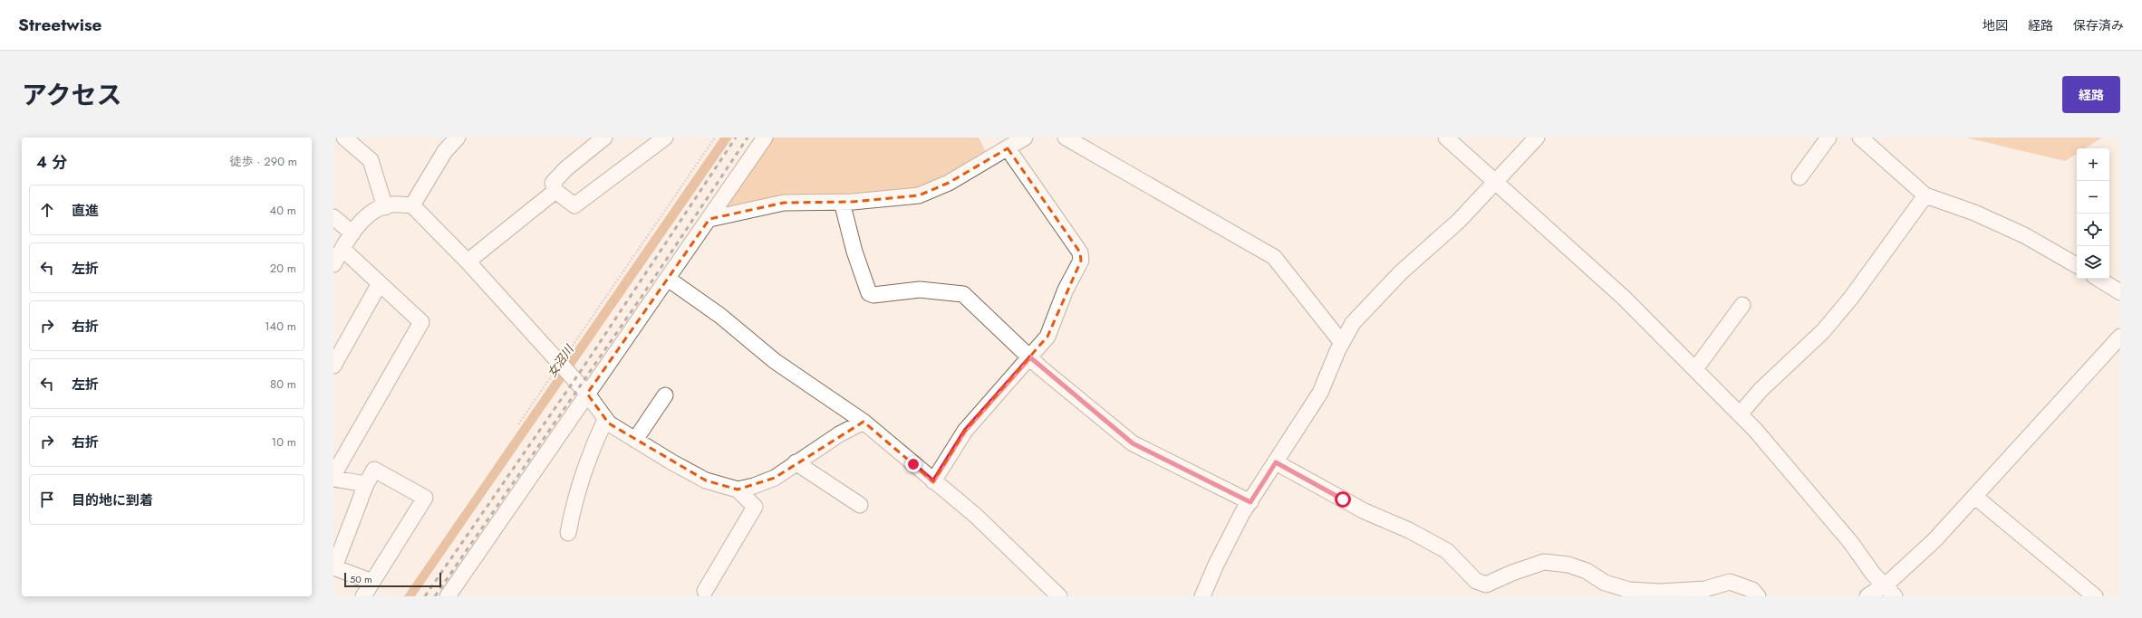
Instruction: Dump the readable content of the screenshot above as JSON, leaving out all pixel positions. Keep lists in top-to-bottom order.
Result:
{
  "water": ["女沼川"],
  "scale_bar": "50 m",
  "page": {
    "header": "Streetwise",
    "nav": ["地図", "経路", "保存済み"],
    "title": "アクセス",
    "buttons": "経路",
    "heading": ["4 分", "徒歩 · 290 m"],
    "map_buttons": ["+", "−"],
    "list": [
      ["直進", "40 m"],
      ["左折", "20 m"],
      ["右折", "140 m"],
      ["左折", "80 m"],
      ["右折", "10 m"],
      "目的地に到着"
    ],
    "scale": "50 m"
  }
}
